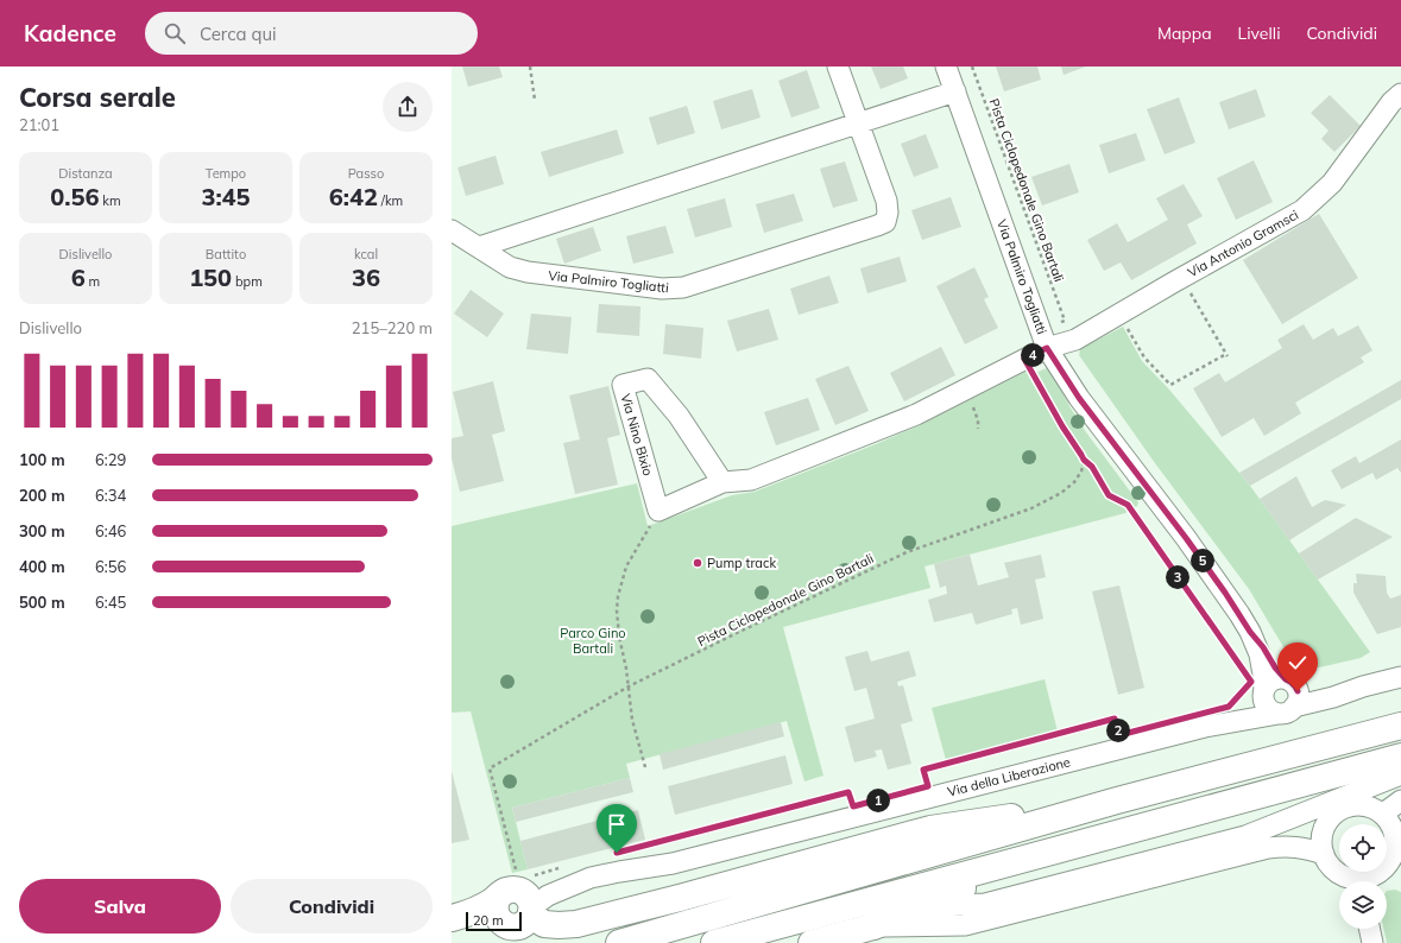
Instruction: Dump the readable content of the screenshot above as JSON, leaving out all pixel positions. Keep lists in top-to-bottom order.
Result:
{
  "streets": {
    "main road": ["Via della Liberazione"],
    "street": ["Via Antonio Gramsci", "Via Palmiro Togliatti", "Via Nino Bixio"],
    "path": ["Pista Ciclopedonale Gino Bartali"]
  },
  "crossings": [
    ["Pista Ciclopedonale Gino Bartali", "Via della Liberazione"],
    ["Via Antonio Gramsci", "Via Palmiro Togliatti"],
    ["Via Palmiro Togliatti", "Via della Liberazione"]
  ],
  "parks": ["Parco Gino Bartali"],
  "places": ["Pump track"],
  "scale_bar": "20 m",
  "page": {
    "header": "Kadence",
    "search": "Cerca qui",
    "nav": ["Mappa", "Livelli", "Condividi"],
    "heading": ["Corsa serale", "21:01"],
    "stats": [
      ["Distanza", "0.56 km"],
      ["Tempo", "3:45"],
      ["Passo", "6:42 /km"],
      ["Dislivello", "6 m"],
      ["Battito", "150 bpm"],
      ["kcal", "36"]
    ],
    "chart": ["Dislivello", "215–220 m"],
    "pins": [
      "4",
      "5",
      "3",
      "2",
      "1"
    ],
    "list": [
      {
        "name": "100 m",
        "note": "6:29"
      },
      {
        "name": "200 m",
        "note": "6:34"
      },
      {
        "name": "300 m",
        "note": "6:46"
      },
      {
        "name": "400 m",
        "note": "6:56"
      },
      {
        "name": "500 m",
        "note": "6:45"
      }
    ],
    "buttons": ["Salva", "Condividi"],
    "scale": "20 m"
  }
}
